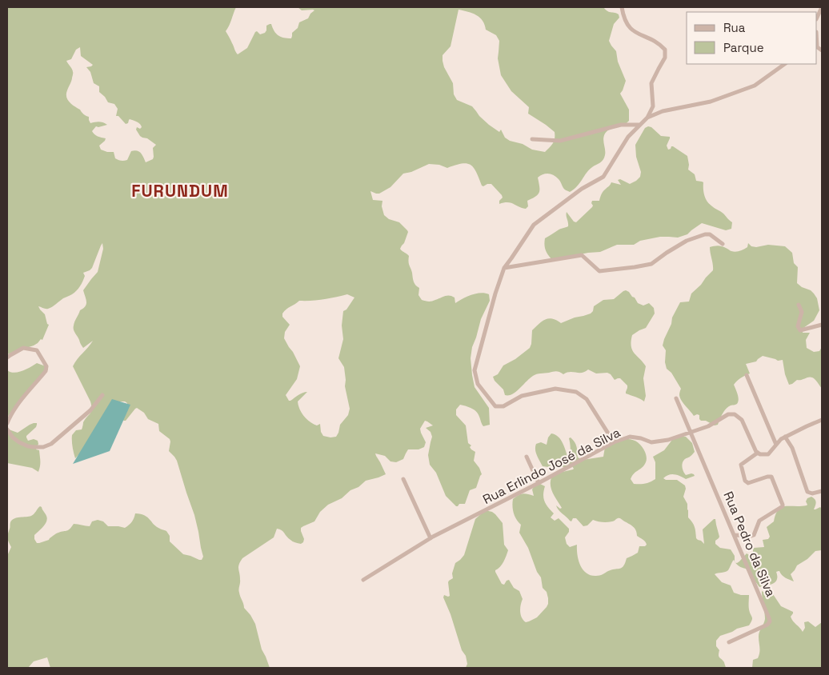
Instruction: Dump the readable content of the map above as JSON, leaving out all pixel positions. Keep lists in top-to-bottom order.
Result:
{
  "streets": {
    "street": ["Rua Erlindo José da Silva", "Rua Pedro da Silva"]
  },
  "crossings": [
    ["Rua Erlindo José da Silva", "Rua Pedro da Silva"]
  ],
  "districts": ["FURUNDUM"],
  "legend": ["Rua", "Parque"]
}
